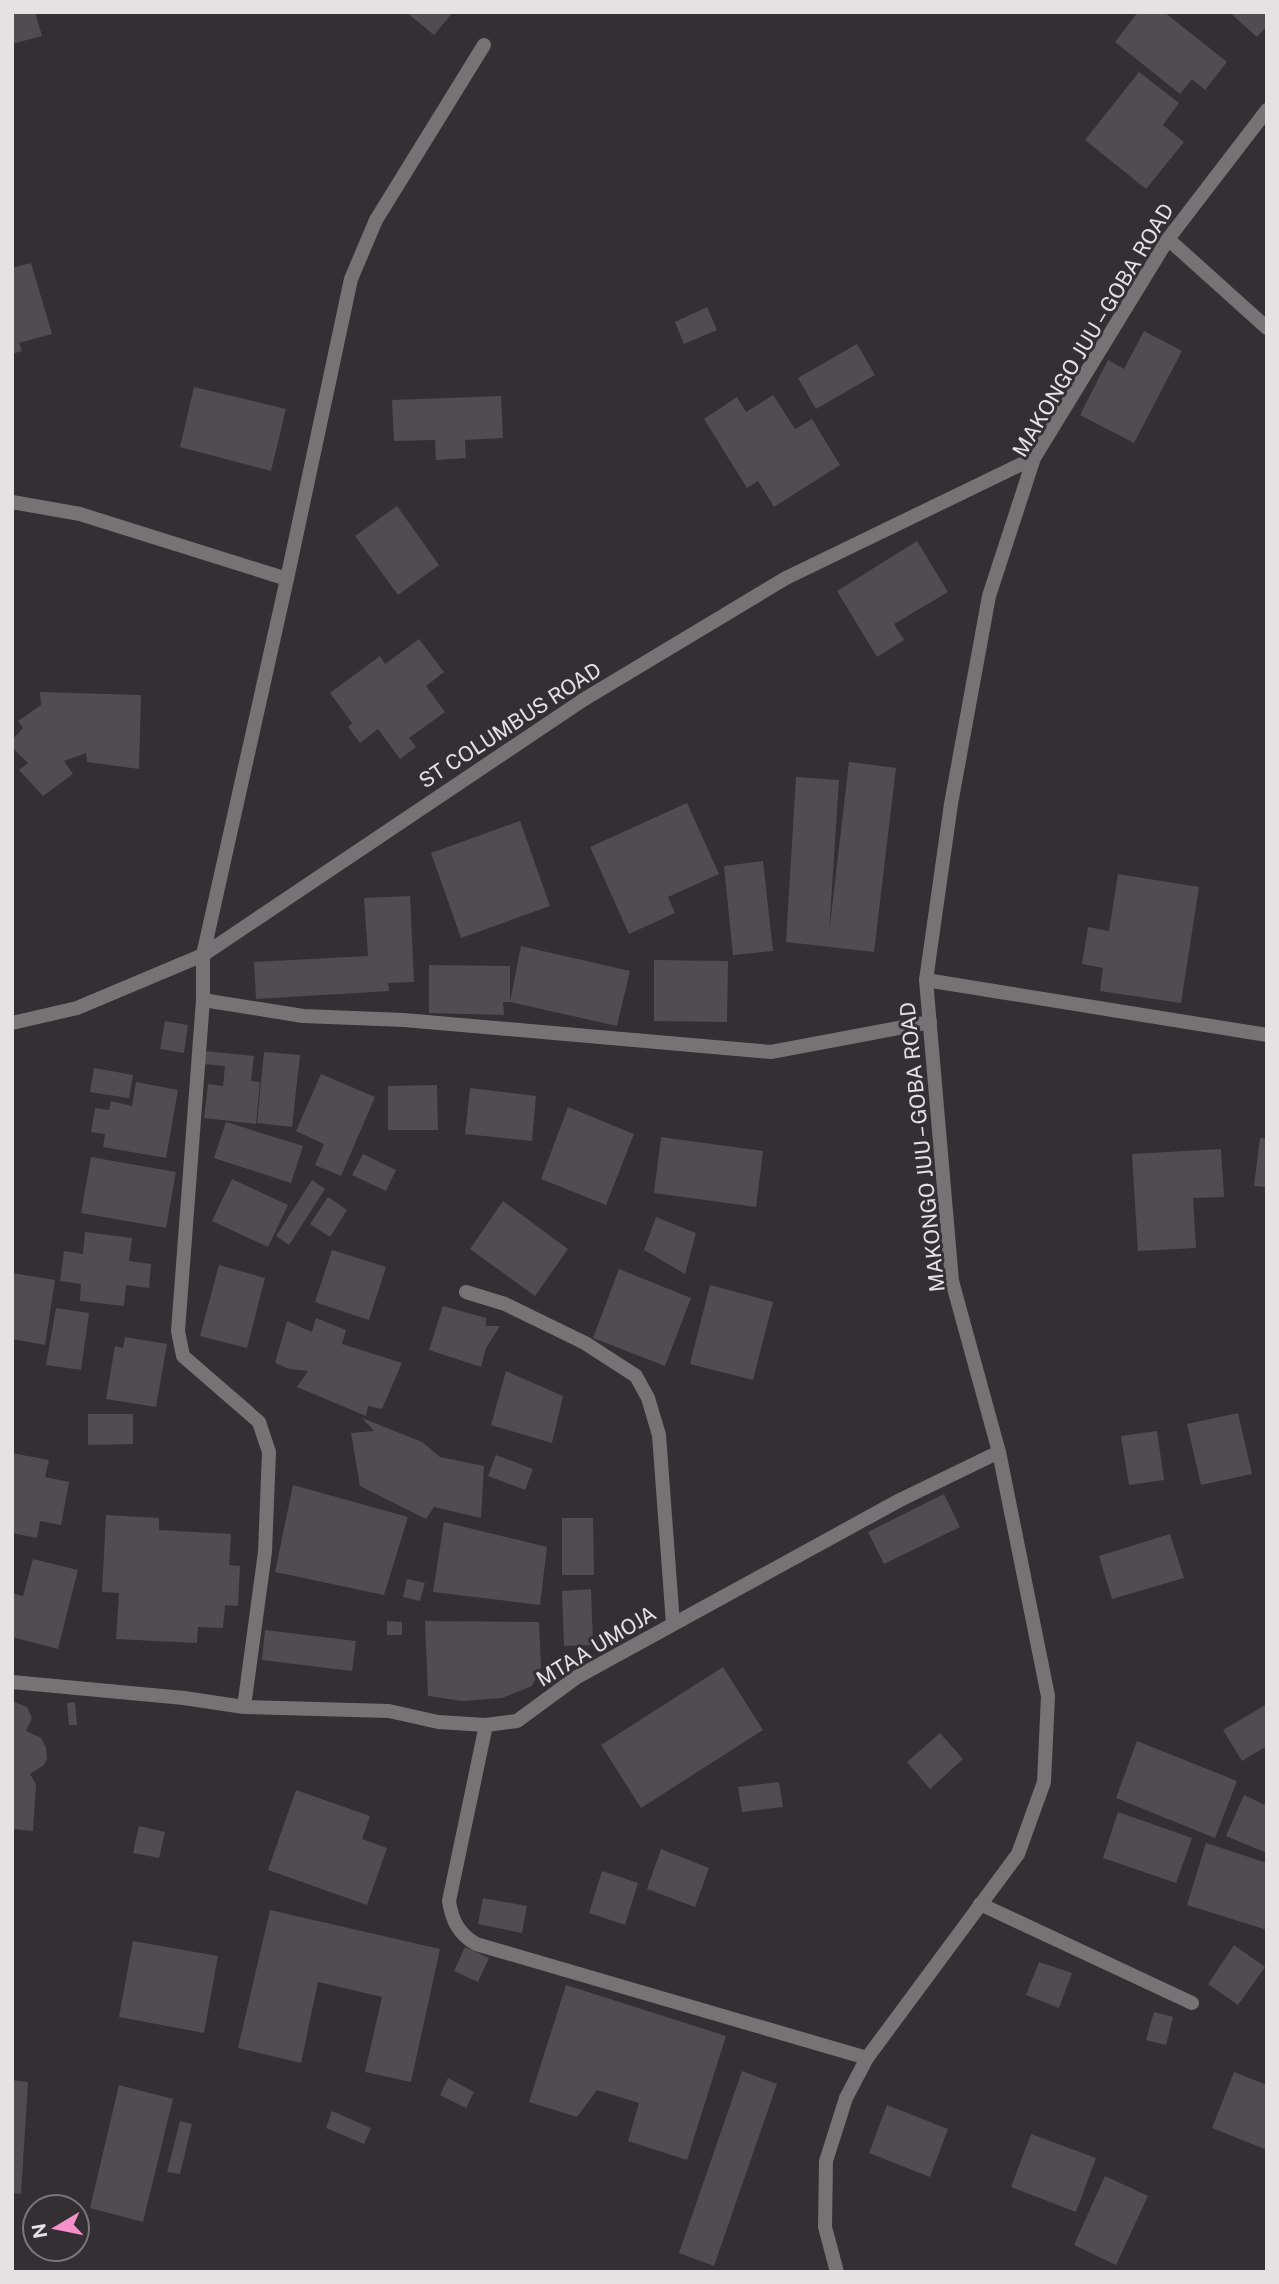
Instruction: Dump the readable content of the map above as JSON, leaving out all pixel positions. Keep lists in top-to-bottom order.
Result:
{
  "streets": {
    "street": ["MAKONGO JUU – GOBA ROAD", "ST COLUMBUS ROAD", "MTAA UMOJA"]
  },
  "crossings": [
    ["MAKONGO JUU – GOBA ROAD", "ST COLUMBUS ROAD"],
    ["MAKONGO JUU – GOBA ROAD", "MTAA UMOJA"]
  ],
  "north": "left"
}
